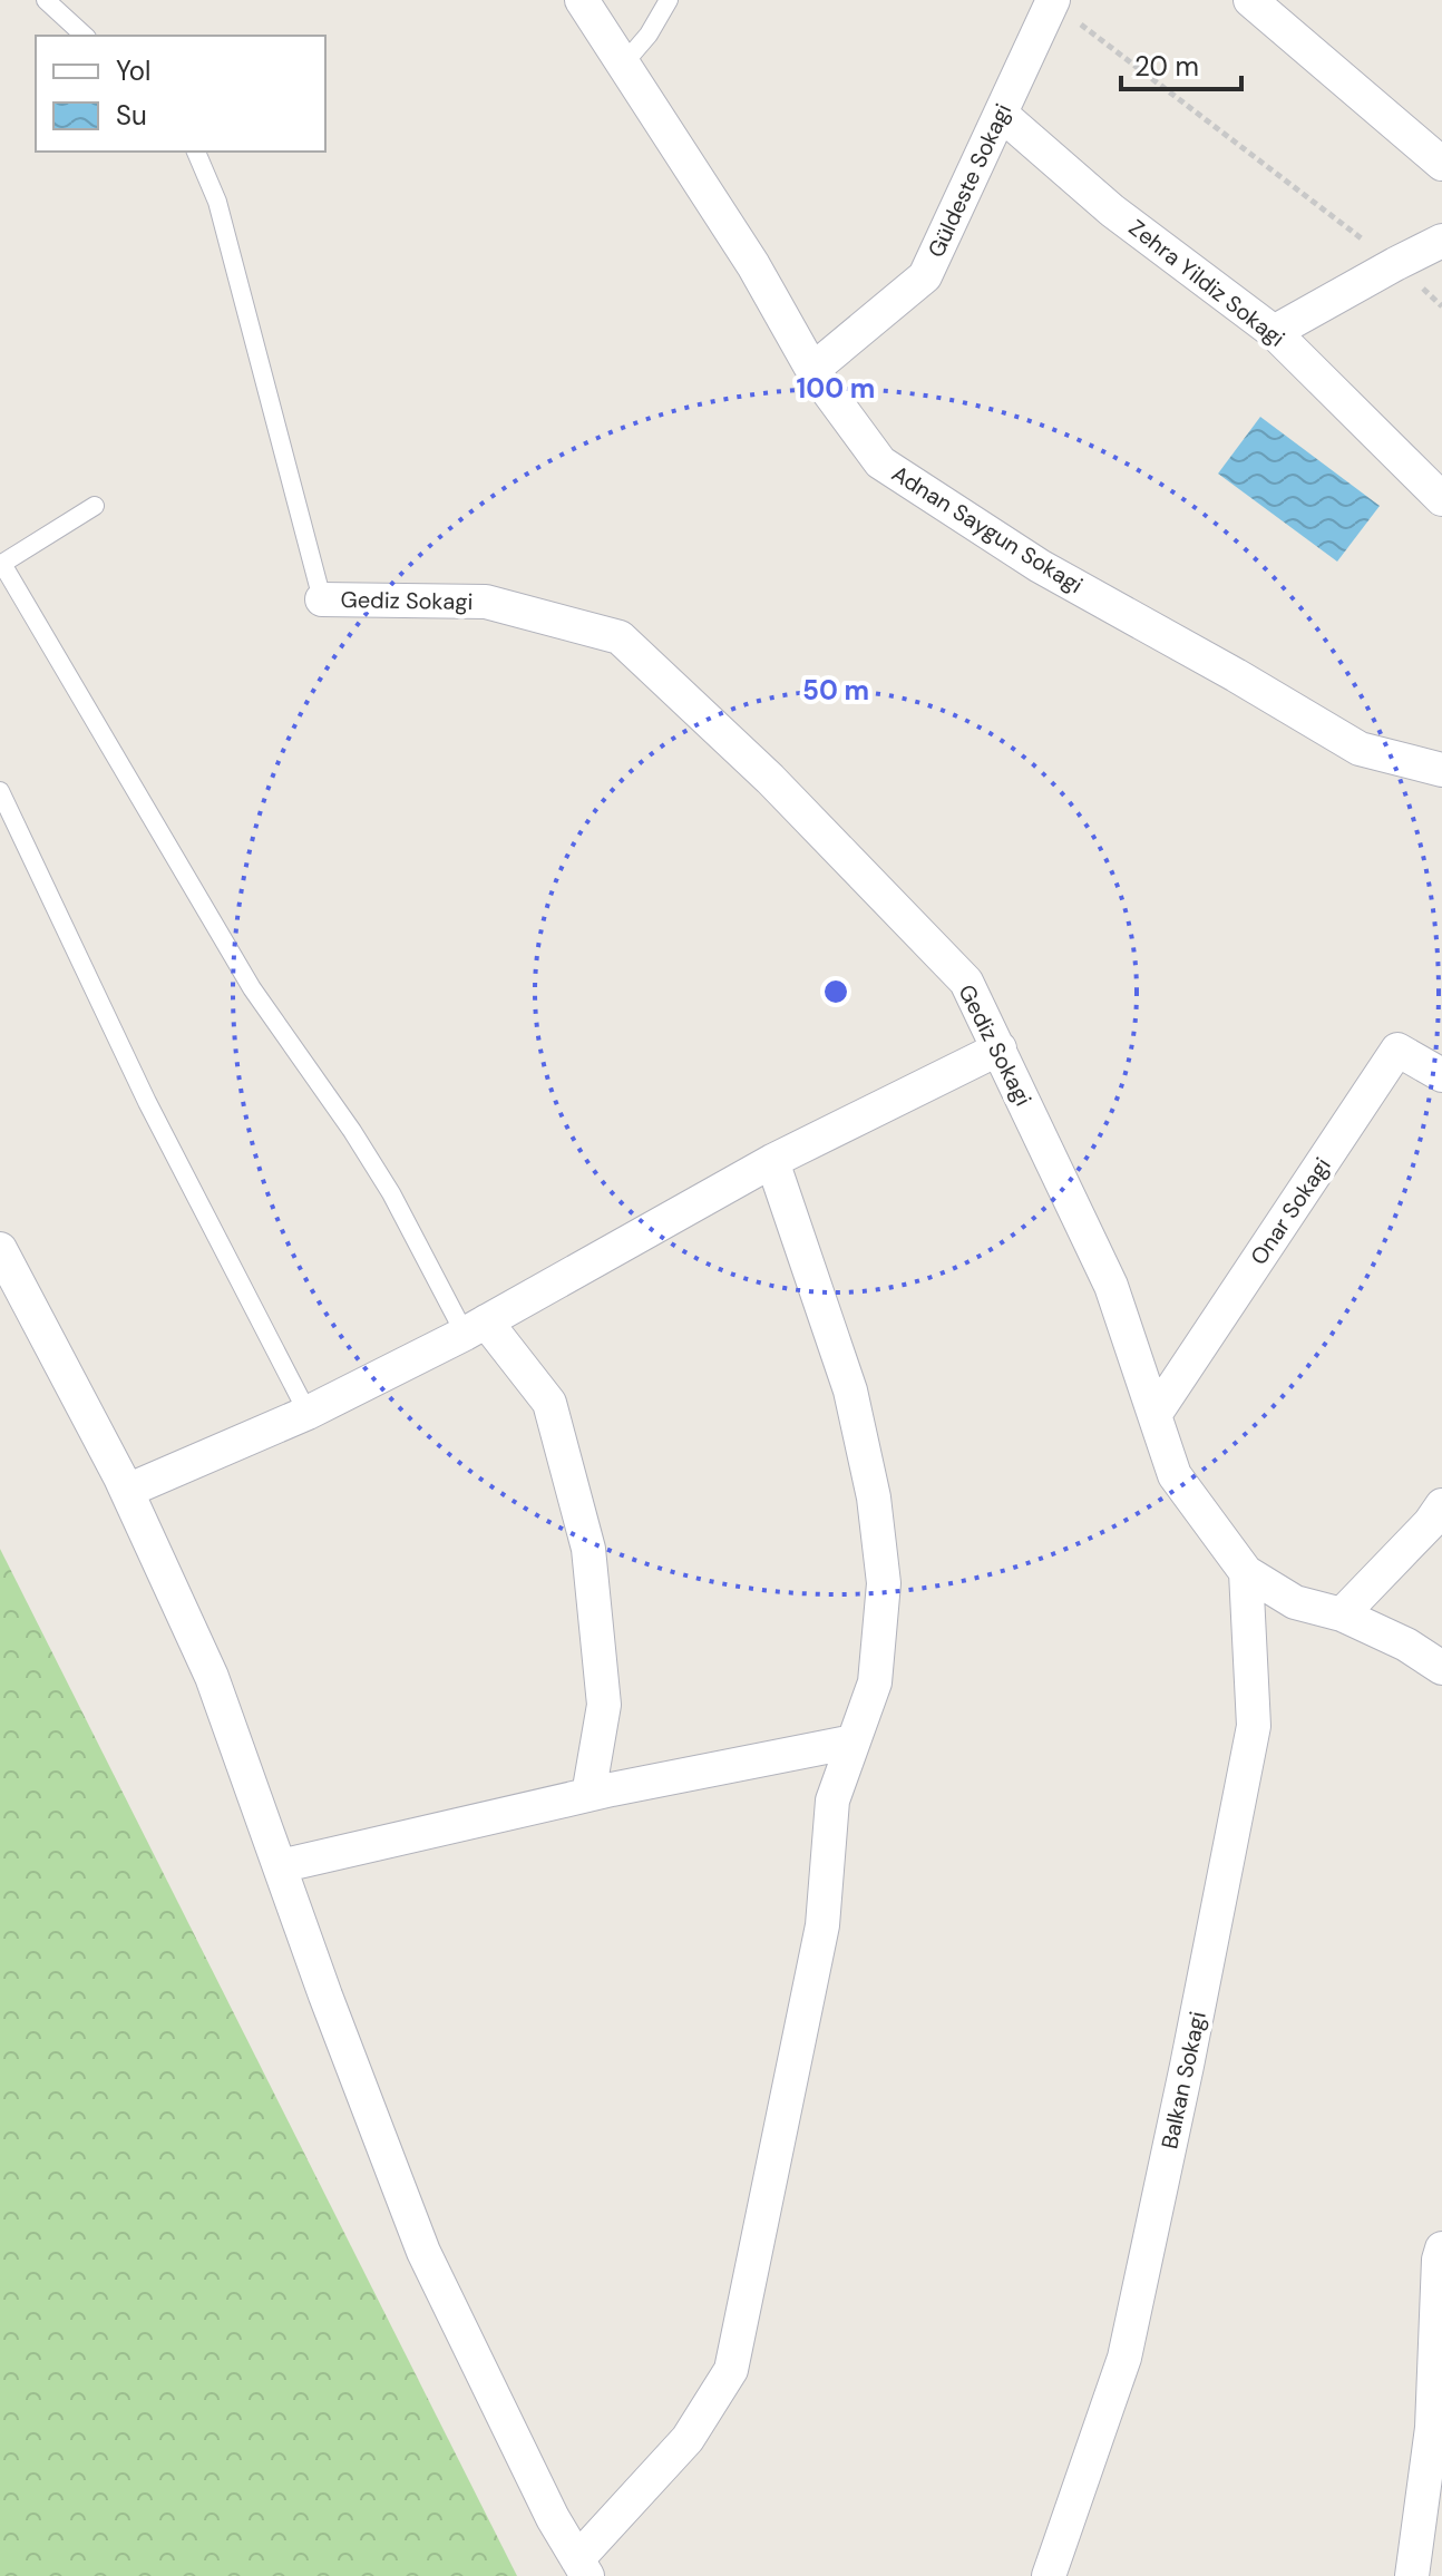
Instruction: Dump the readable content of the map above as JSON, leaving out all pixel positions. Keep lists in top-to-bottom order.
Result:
{
  "streets": {
    "street": [
      "Güldeste Sokagi",
      "Zehra Yildiz Sokagi",
      "Adnan Saygun Sokagi",
      "Gediz Sokagi",
      "Onar Sokagi",
      "Balkan Sokagi"
    ]
  },
  "crossings": [
    ["Güldeste Sokagi", "Zehra Yildiz Sokagi"],
    ["Güldeste Sokagi", "Adnan Saygun Sokagi"],
    ["Gediz Sokagi", "Onar Sokagi"],
    ["Gediz Sokagi", "Balkan Sokagi"]
  ],
  "legend": ["Yol", "Su"],
  "scale_bar": "20 m",
  "rings": ["100 m", "50 m"]
}
